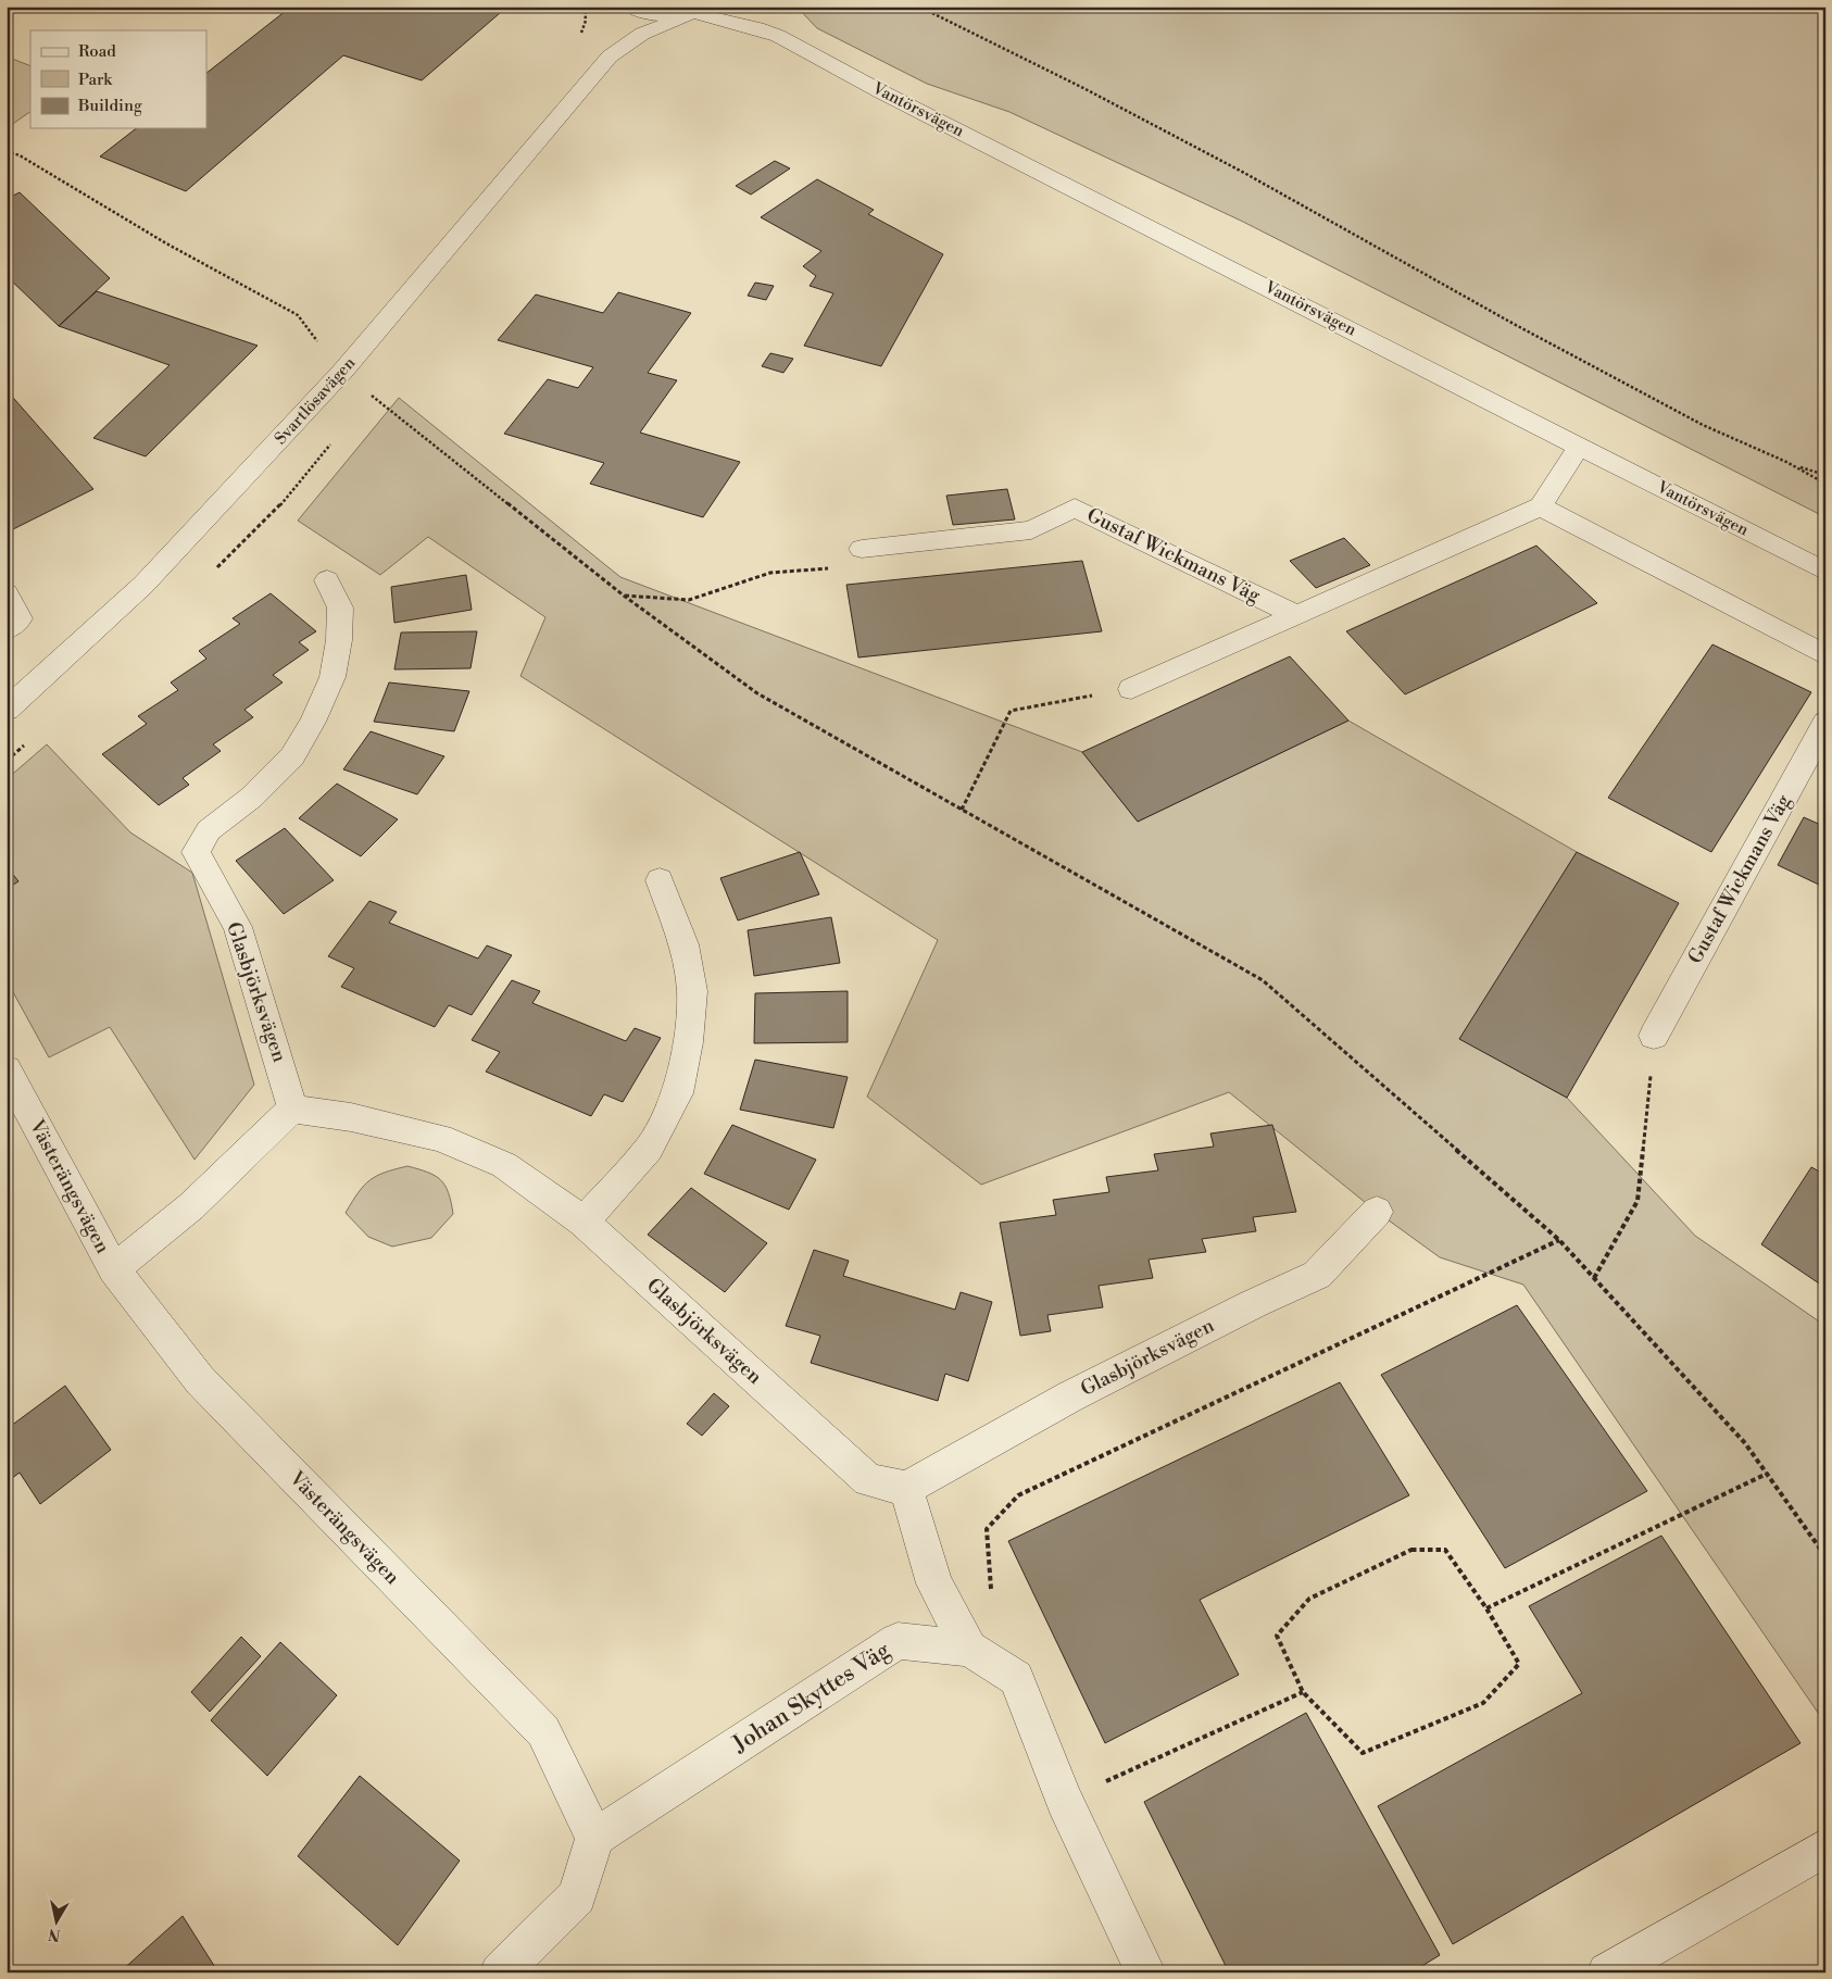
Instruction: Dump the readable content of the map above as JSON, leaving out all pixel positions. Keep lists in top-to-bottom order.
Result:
{
  "streets": {
    "street": [
      "Vantörsvägen",
      "Svartlösavägen",
      "Gustaf Wickmans Väg",
      "Glasbjörksvägen",
      "Västerängsvägen",
      "Johan Skyttes Väg"
    ]
  },
  "crossings": [
    ["Vantörsvägen", "Svartlösavägen"],
    ["Västerängsvägen", "Johan Skyttes Väg"]
  ],
  "legend": ["Road", "Park", "Building"],
  "north": "bottom"
}
